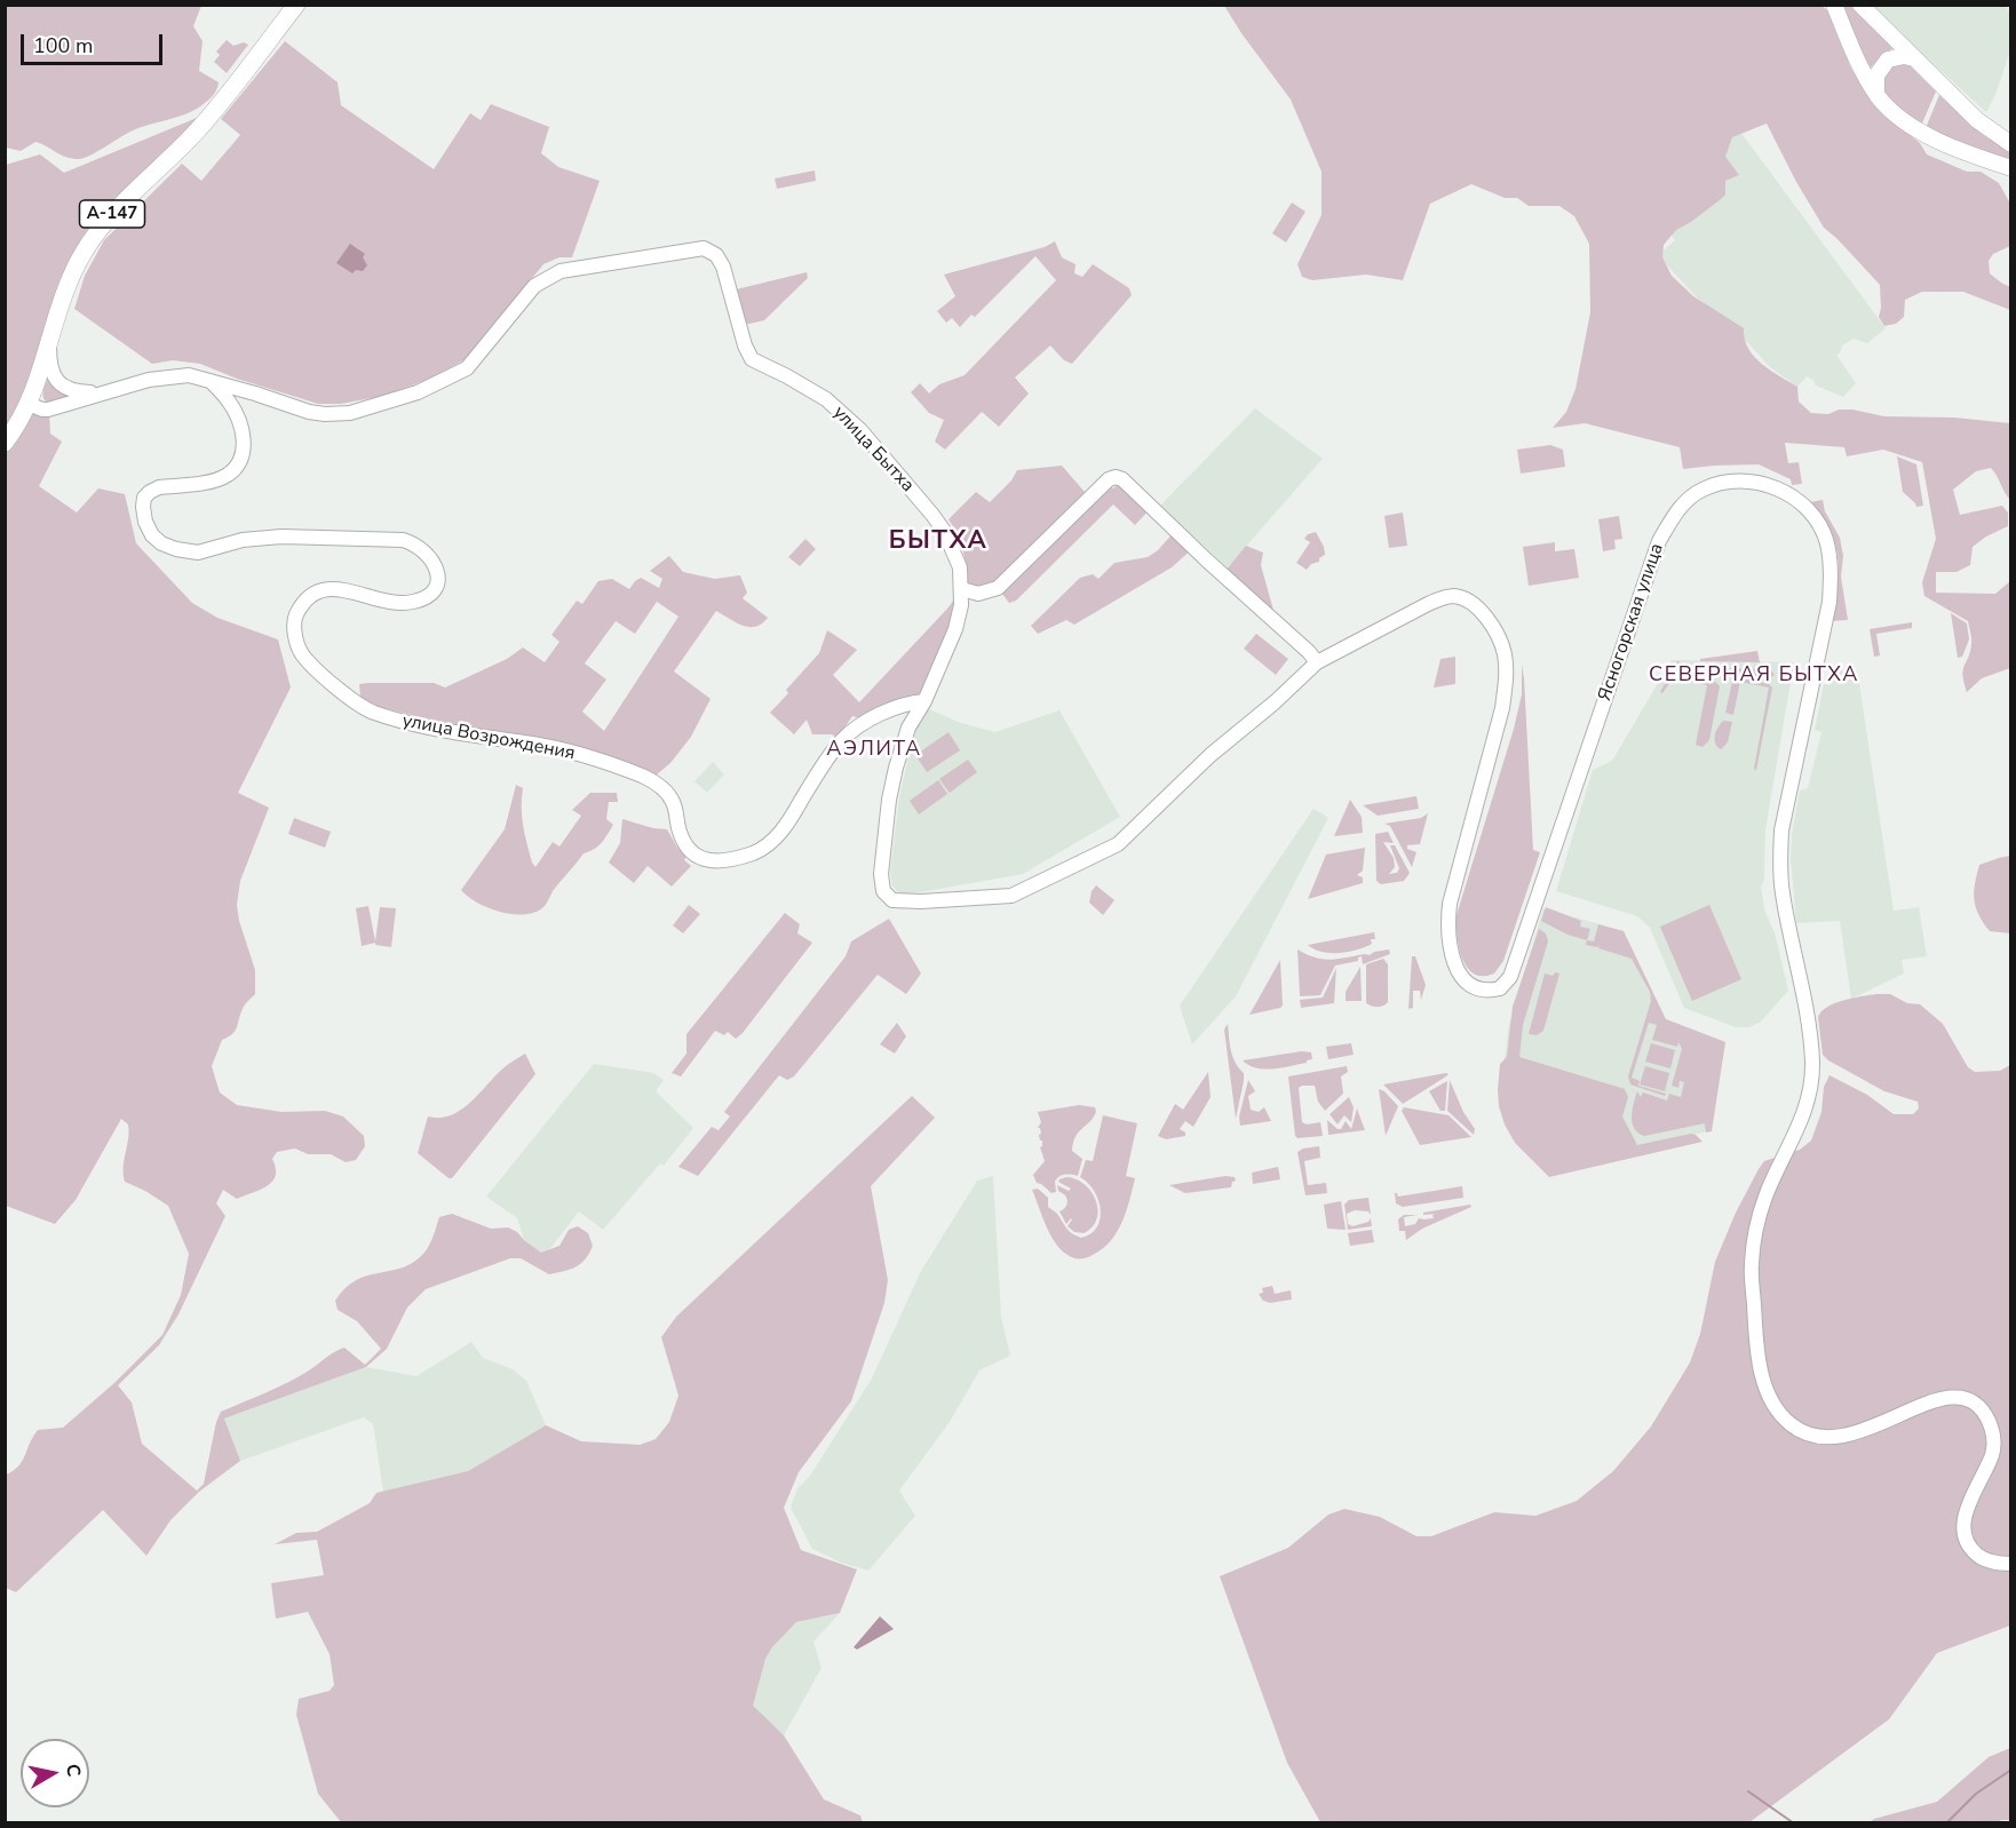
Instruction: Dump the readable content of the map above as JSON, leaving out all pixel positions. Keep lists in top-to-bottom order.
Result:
{
  "streets": {
    "main road": ["А-147"],
    "street": ["улица Бытха", "Ясногорская улица", "улица Возрождения"]
  },
  "crossings": [
    ["А-147", "улица Бытха"],
    ["улица Бытха", "Ясногорская улица"],
    ["улица Бытха", "улица Возрождения"]
  ],
  "districts": ["БЫТХА", "СЕВЕРНАЯ БЫТХА", "АЭЛИТА"],
  "scale_bar": "100 m",
  "north": "right"
}
